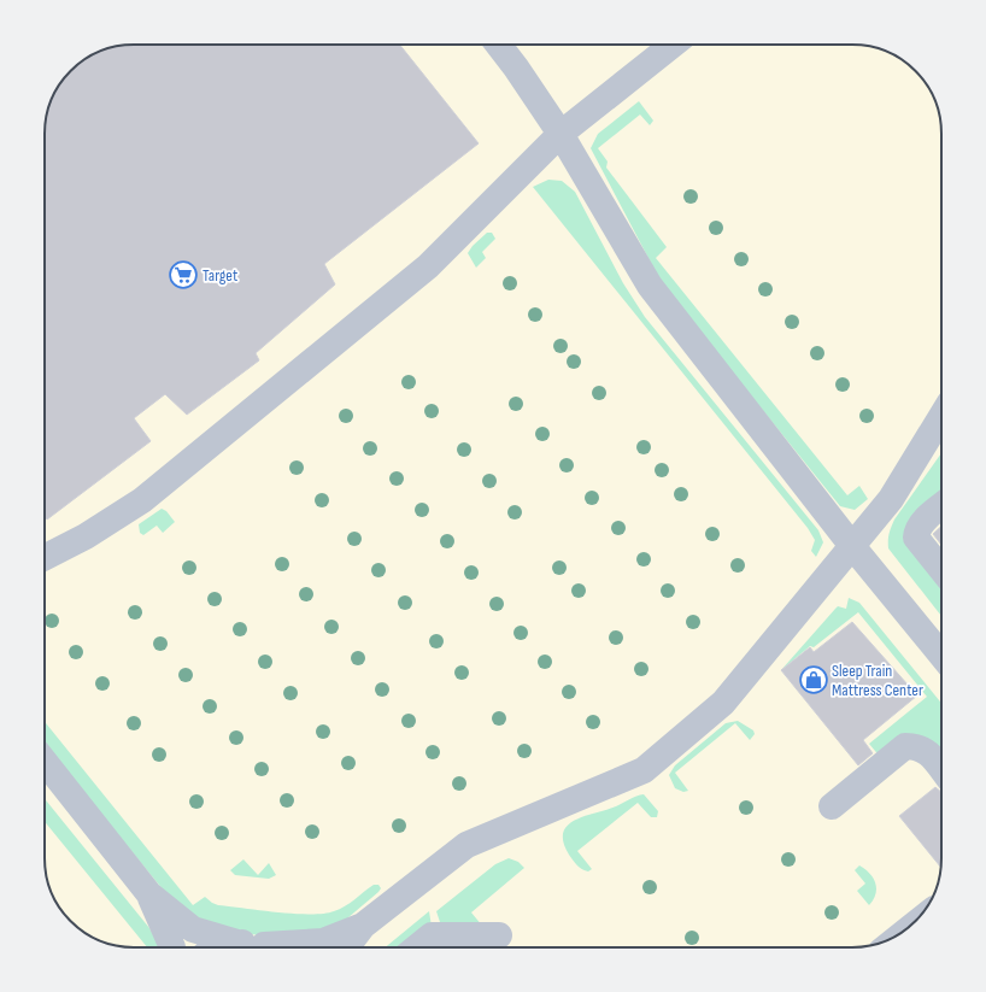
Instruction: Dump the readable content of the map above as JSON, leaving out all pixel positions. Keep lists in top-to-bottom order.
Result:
{
  "places": {
    "supermarket": ["Target"],
    "shop": ["Sleep Train Mattress Center"]
  }
}
